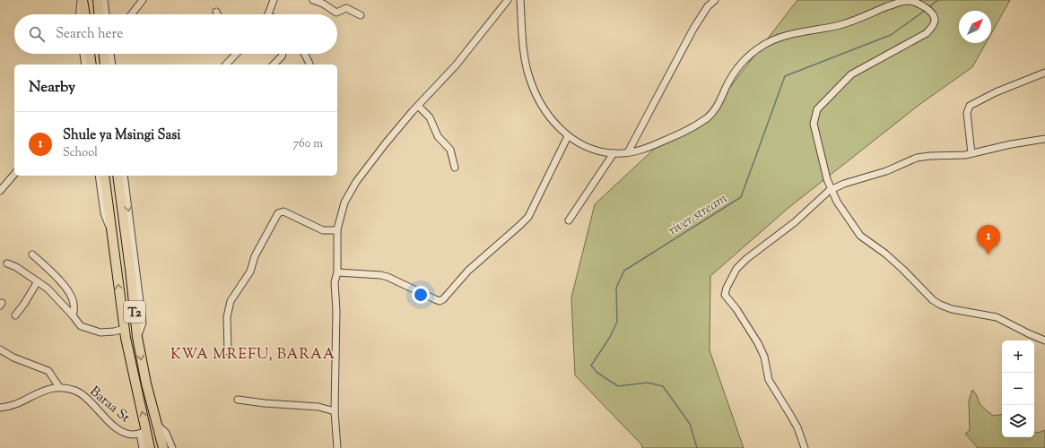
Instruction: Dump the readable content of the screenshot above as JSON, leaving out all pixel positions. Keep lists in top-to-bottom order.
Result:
{
  "streets": {
    "highway": ["T2"],
    "street": ["Baraa St"]
  },
  "crossings": [
    ["T2", "Baraa St"]
  ],
  "districts": ["KWA MREFU, BARAA"],
  "water": ["river stream"],
  "north": "top right",
  "page": {
    "search": "Search here",
    "heading": "Nearby",
    "list": [
      {
        "mark": "1",
        "name": "Shule ya Msingi Sasi",
        "note": "School",
        "value": "760 m"
      }
    ],
    "pins": "1",
    "map_buttons": ["+", "−"]
  }
}
